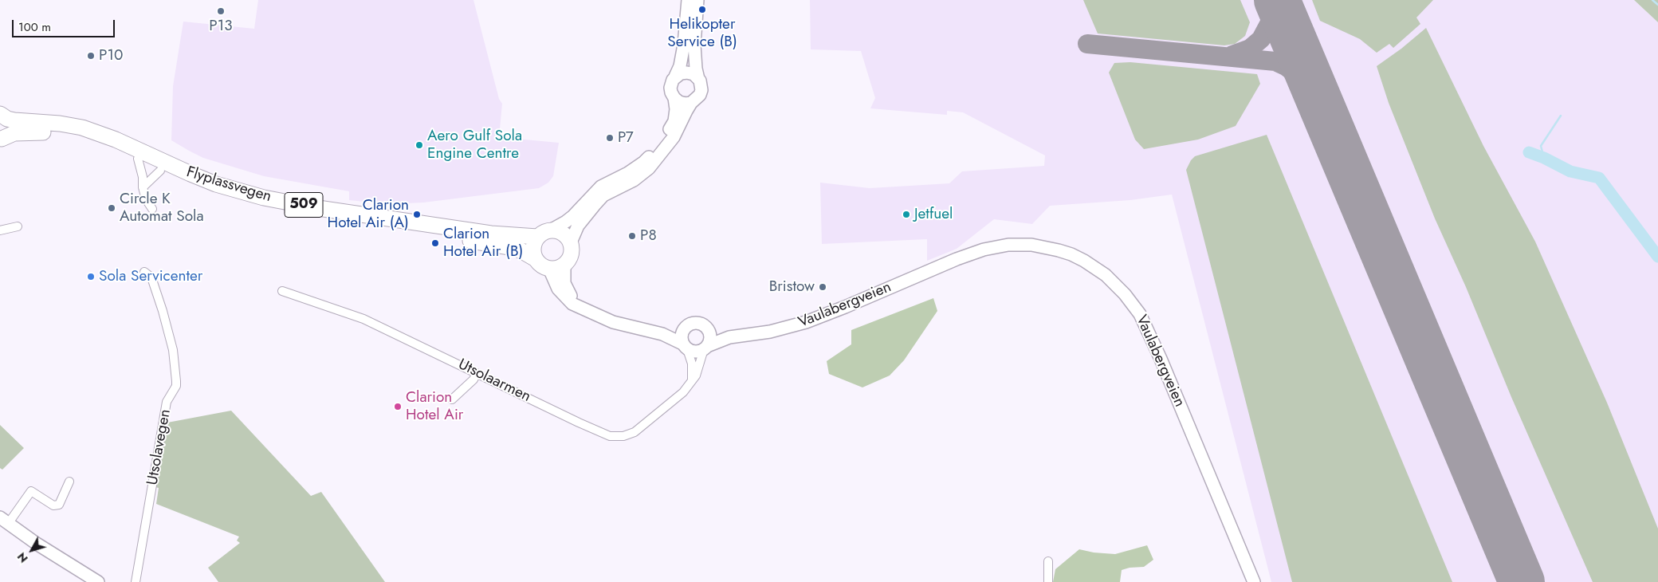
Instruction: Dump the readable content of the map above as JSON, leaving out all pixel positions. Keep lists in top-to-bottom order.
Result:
{
  "streets": {
    "highway": ["Flyplassvegen", "509"],
    "main road": ["Vaulabergveien"],
    "street": ["Utsolaarmen", "Utsolavegen"]
  },
  "crossings": [
    ["Flyplassvegen", "509"],
    ["Vaulabergveien", "Utsolaarmen"]
  ],
  "places": [
    "Helikopter Service (B)",
    "P13",
    "P10",
    "P7",
    "Aero Gulf Sola Engine Centre",
    "Circle K Automat Sola",
    "Clarion Hotel Air (A)",
    "Jetfuel",
    "P8",
    "Clarion Hotel Air (B)",
    "Sola Servicenter",
    "Bristow",
    "Clarion Hotel Air"
  ],
  "scale_bar": "100 m",
  "north": "bottom left"
}
